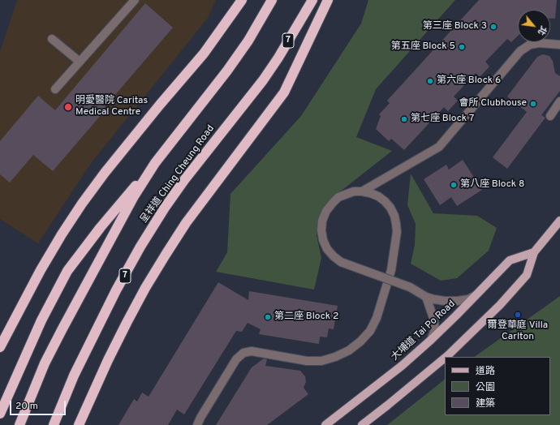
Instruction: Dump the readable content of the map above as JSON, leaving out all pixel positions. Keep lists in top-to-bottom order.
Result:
{
  "streets": {
    "highway": ["7", "呈祥道 Ching Cheung Road"],
    "main road": ["大埔道 Tai Po Road"]
  },
  "places": [
    "第三座 Block 3",
    "第五座 Block 5",
    "第六座 Block 6",
    "會所 Clubhouse",
    "明愛醫院 Caritas Medical Centre",
    "第七座 Block 7",
    "第八座 Block 8",
    "爾登華庭 Villa Carlton",
    "第二座 Block 2"
  ],
  "legend": ["道路", "公園", "建築"],
  "scale_bar": "20 m",
  "north": "bottom right"
}
